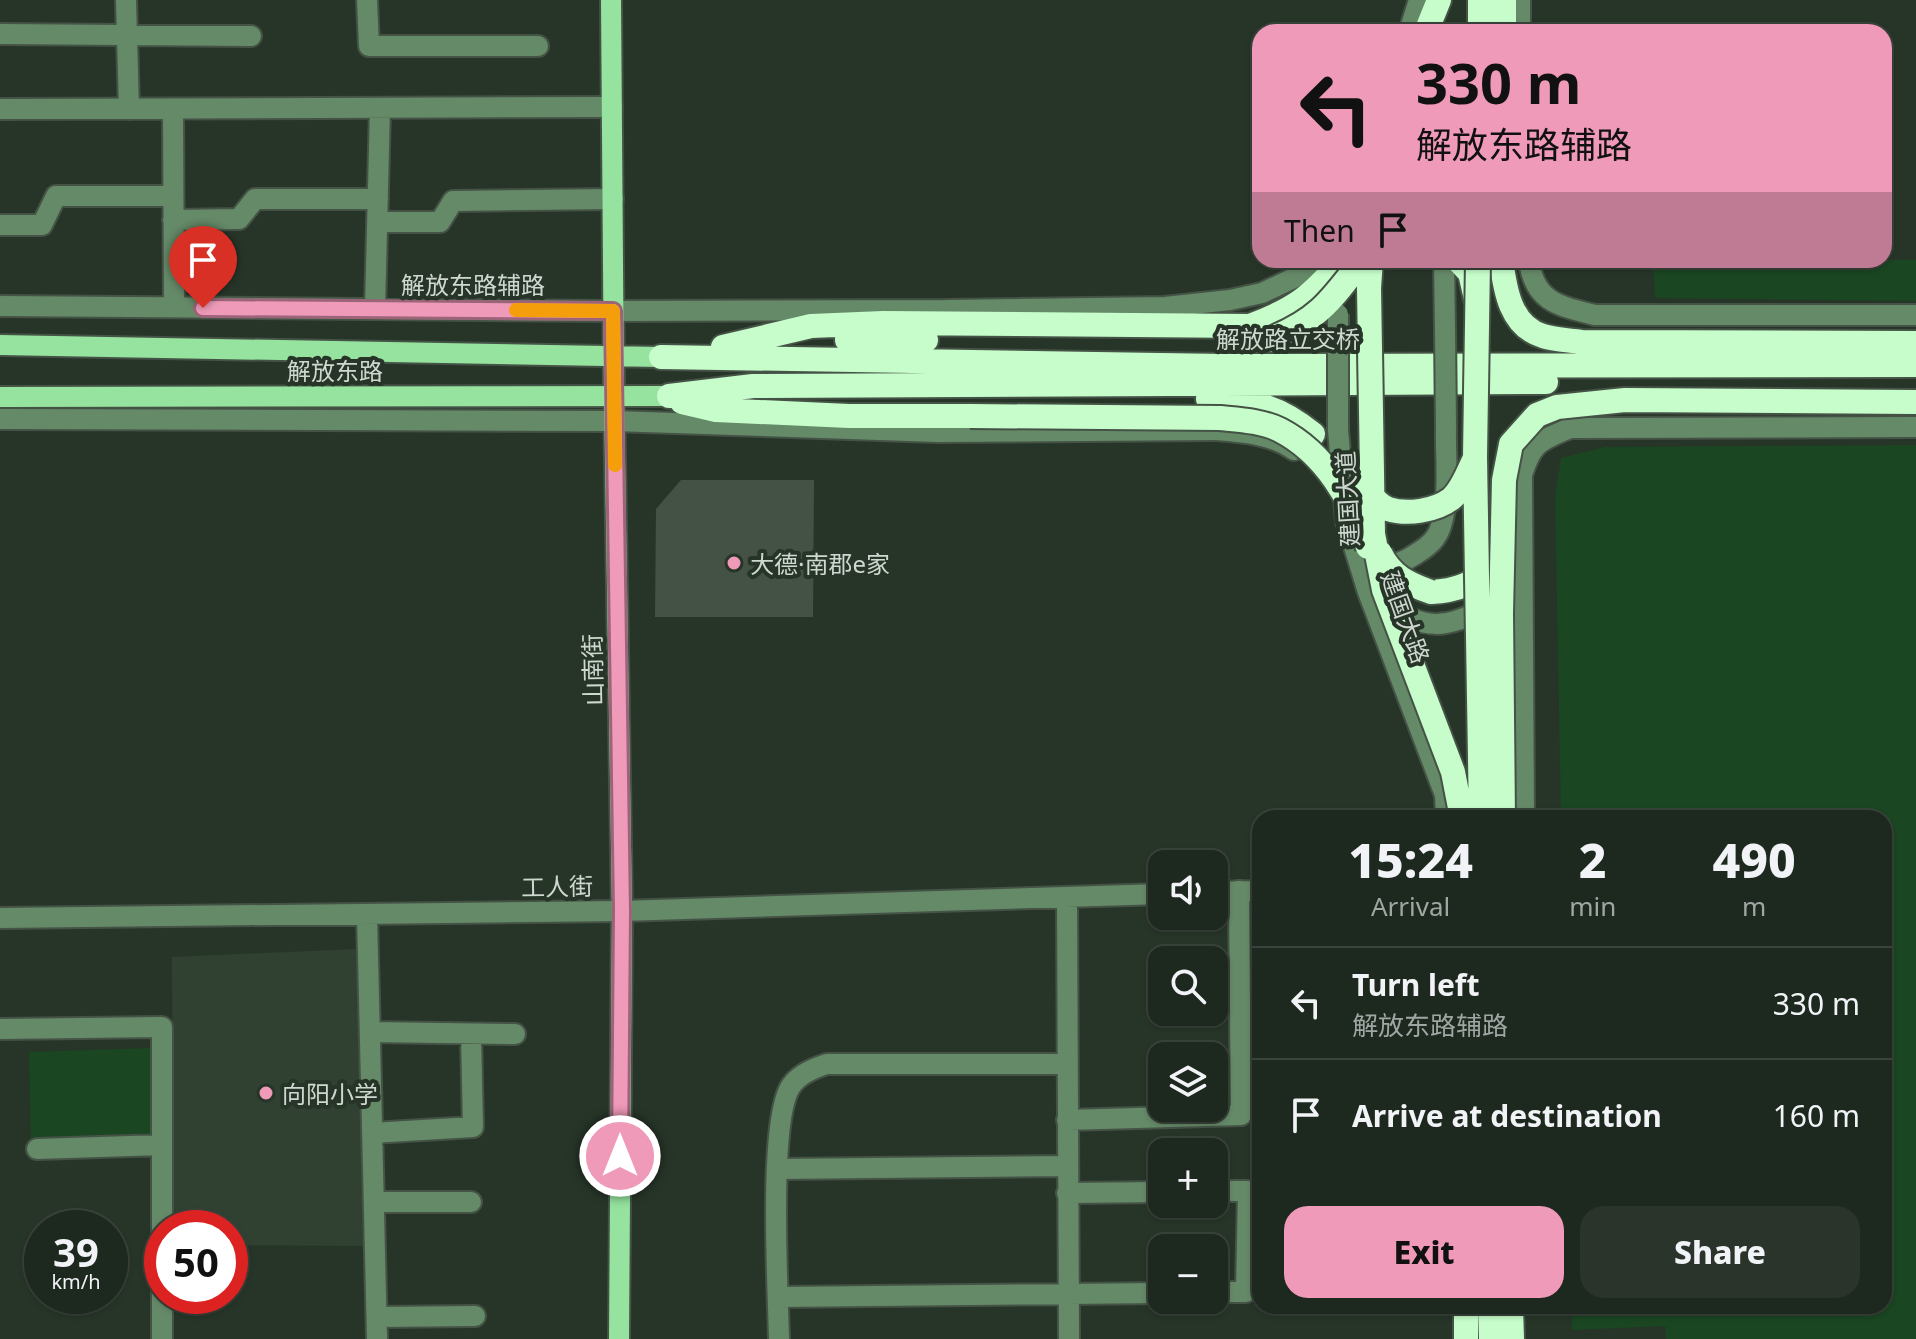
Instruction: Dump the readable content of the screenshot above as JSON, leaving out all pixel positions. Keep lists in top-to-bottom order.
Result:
{
  "streets": {
    "highway": ["解放路立交桥", "建国大道"],
    "main road": ["解放东路", "山南街"],
    "street": ["解放东路辅路", "建国大路", "工人街"]
  },
  "crossings": [
    ["解放东路辅路", "山南街"],
    ["解放路立交桥", "解放东路"],
    ["解放东路", "山南街"],
    ["建国大道", "建国大路"],
    ["山南街", "工人街"]
  ],
  "places": ["大德·南郡e家", "向阳小学"],
  "page": {
    "turn": ["330 m", "解放东路辅路"],
    "then": "Then",
    "eta": [
      "15:24",
      "Arrival",
      "2",
      "min",
      "490",
      "m"
    ],
    "map_buttons": ["+", "−"],
    "list": [
      {
        "name": "Turn left",
        "note": "解放东路辅路",
        "value": "330 m"
      },
      {
        "name": "Arrive at destination",
        "value": "160 m"
      }
    ],
    "buttons": ["Exit", "Share"],
    "speed": "39 km/h",
    "limit": "50"
  }
}
